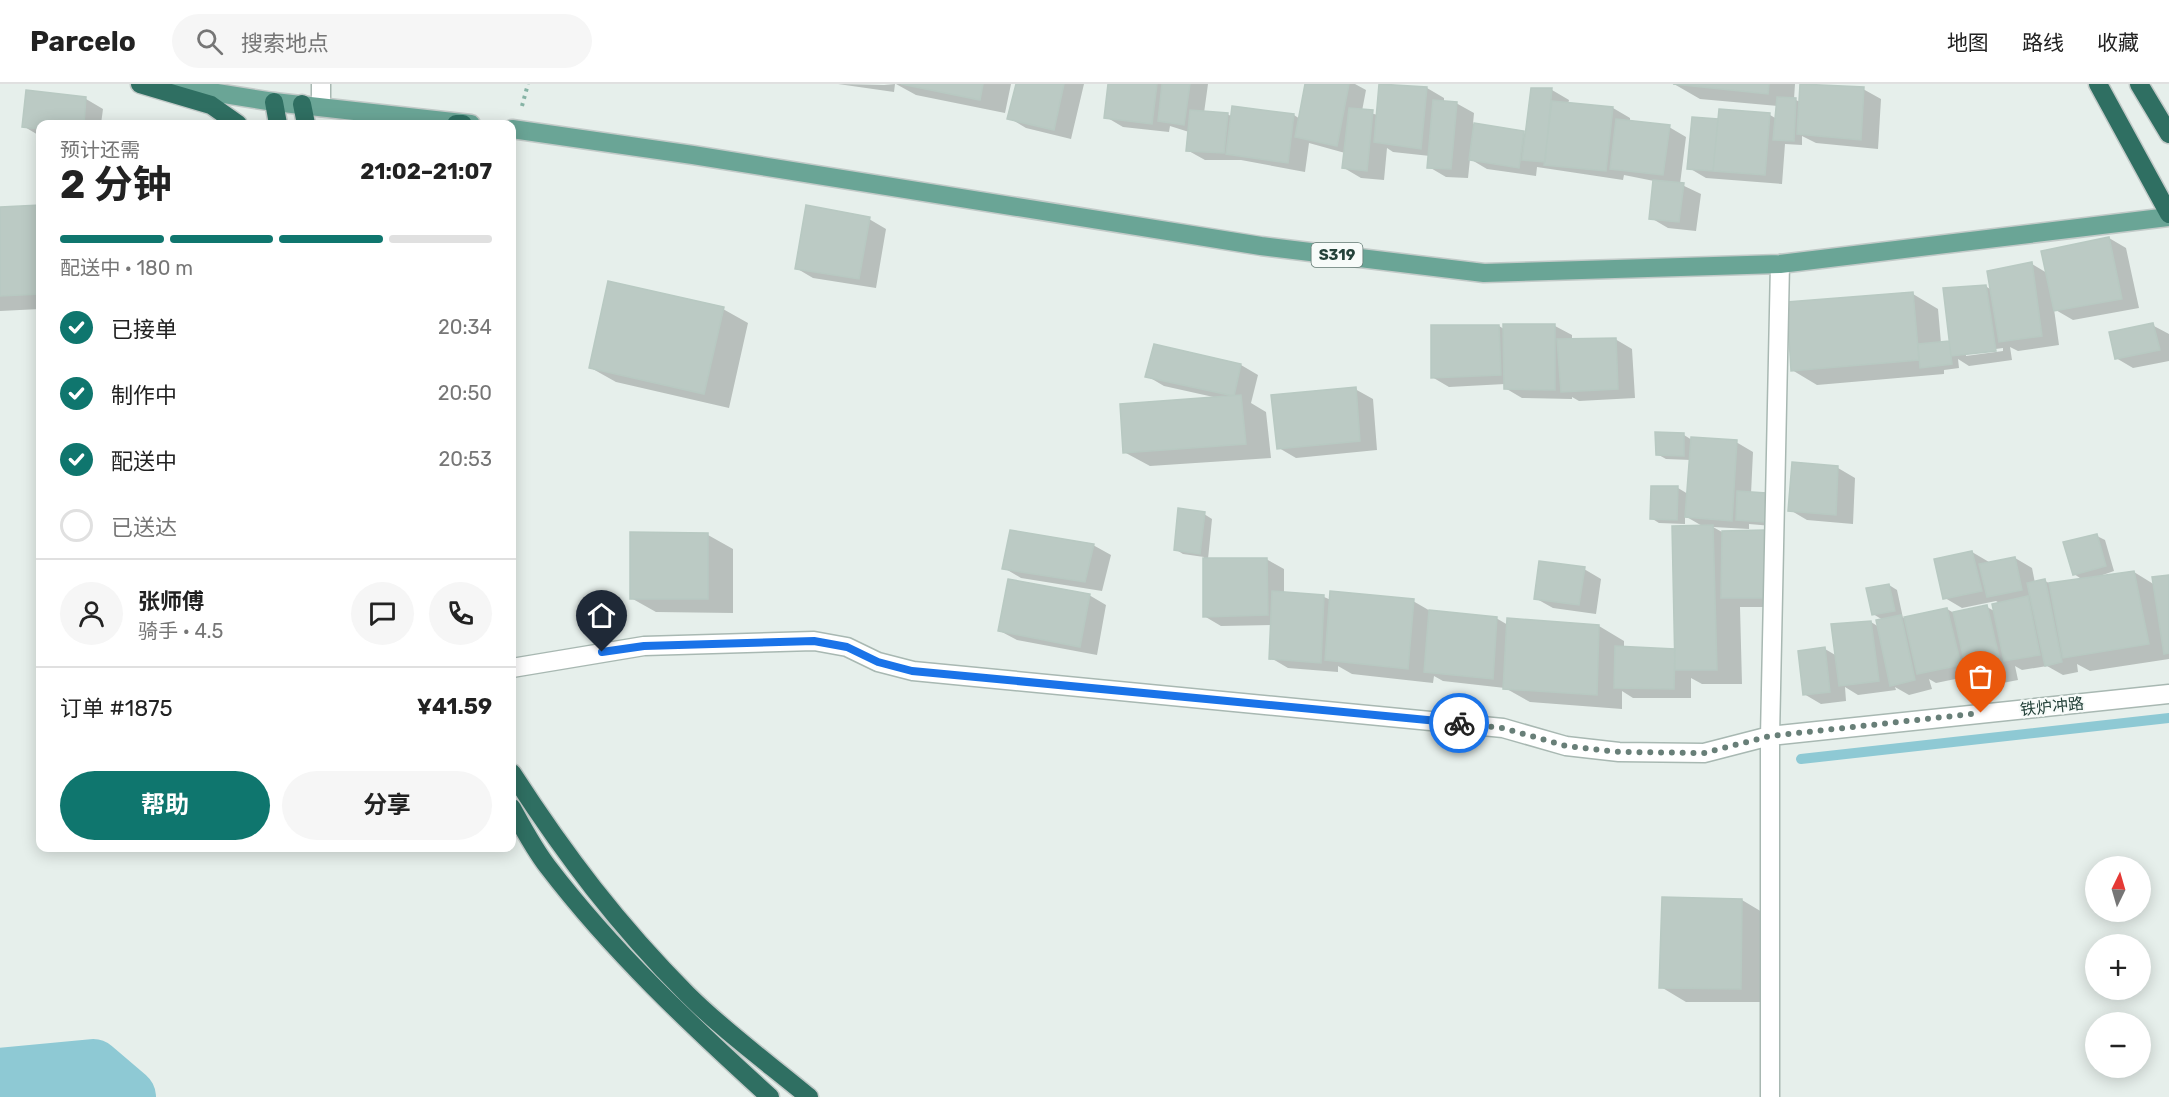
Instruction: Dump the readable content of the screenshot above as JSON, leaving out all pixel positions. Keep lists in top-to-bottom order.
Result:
{
  "streets": {
    "main road": ["S319"],
    "street": ["铁炉冲路"]
  },
  "north": "top",
  "page": {
    "header": "Parcelo",
    "search": "搜索地点",
    "nav": ["地图", "路线", "收藏"],
    "heading": ["2 分钟", "预计还需", "21:02–21:07"],
    "panel": [
      "张师傅",
      "骑手 · 4.5",
      "订单 #1875",
      "¥41.59"
    ],
    "bar": "配送中 · 180 m",
    "list": [
      ["已接单", "20:34"],
      ["制作中", "20:50"],
      ["配送中", "20:53"],
      "已送达"
    ],
    "buttons": ["帮助", "分享"],
    "map_buttons": ["+", "−"]
  }
}
